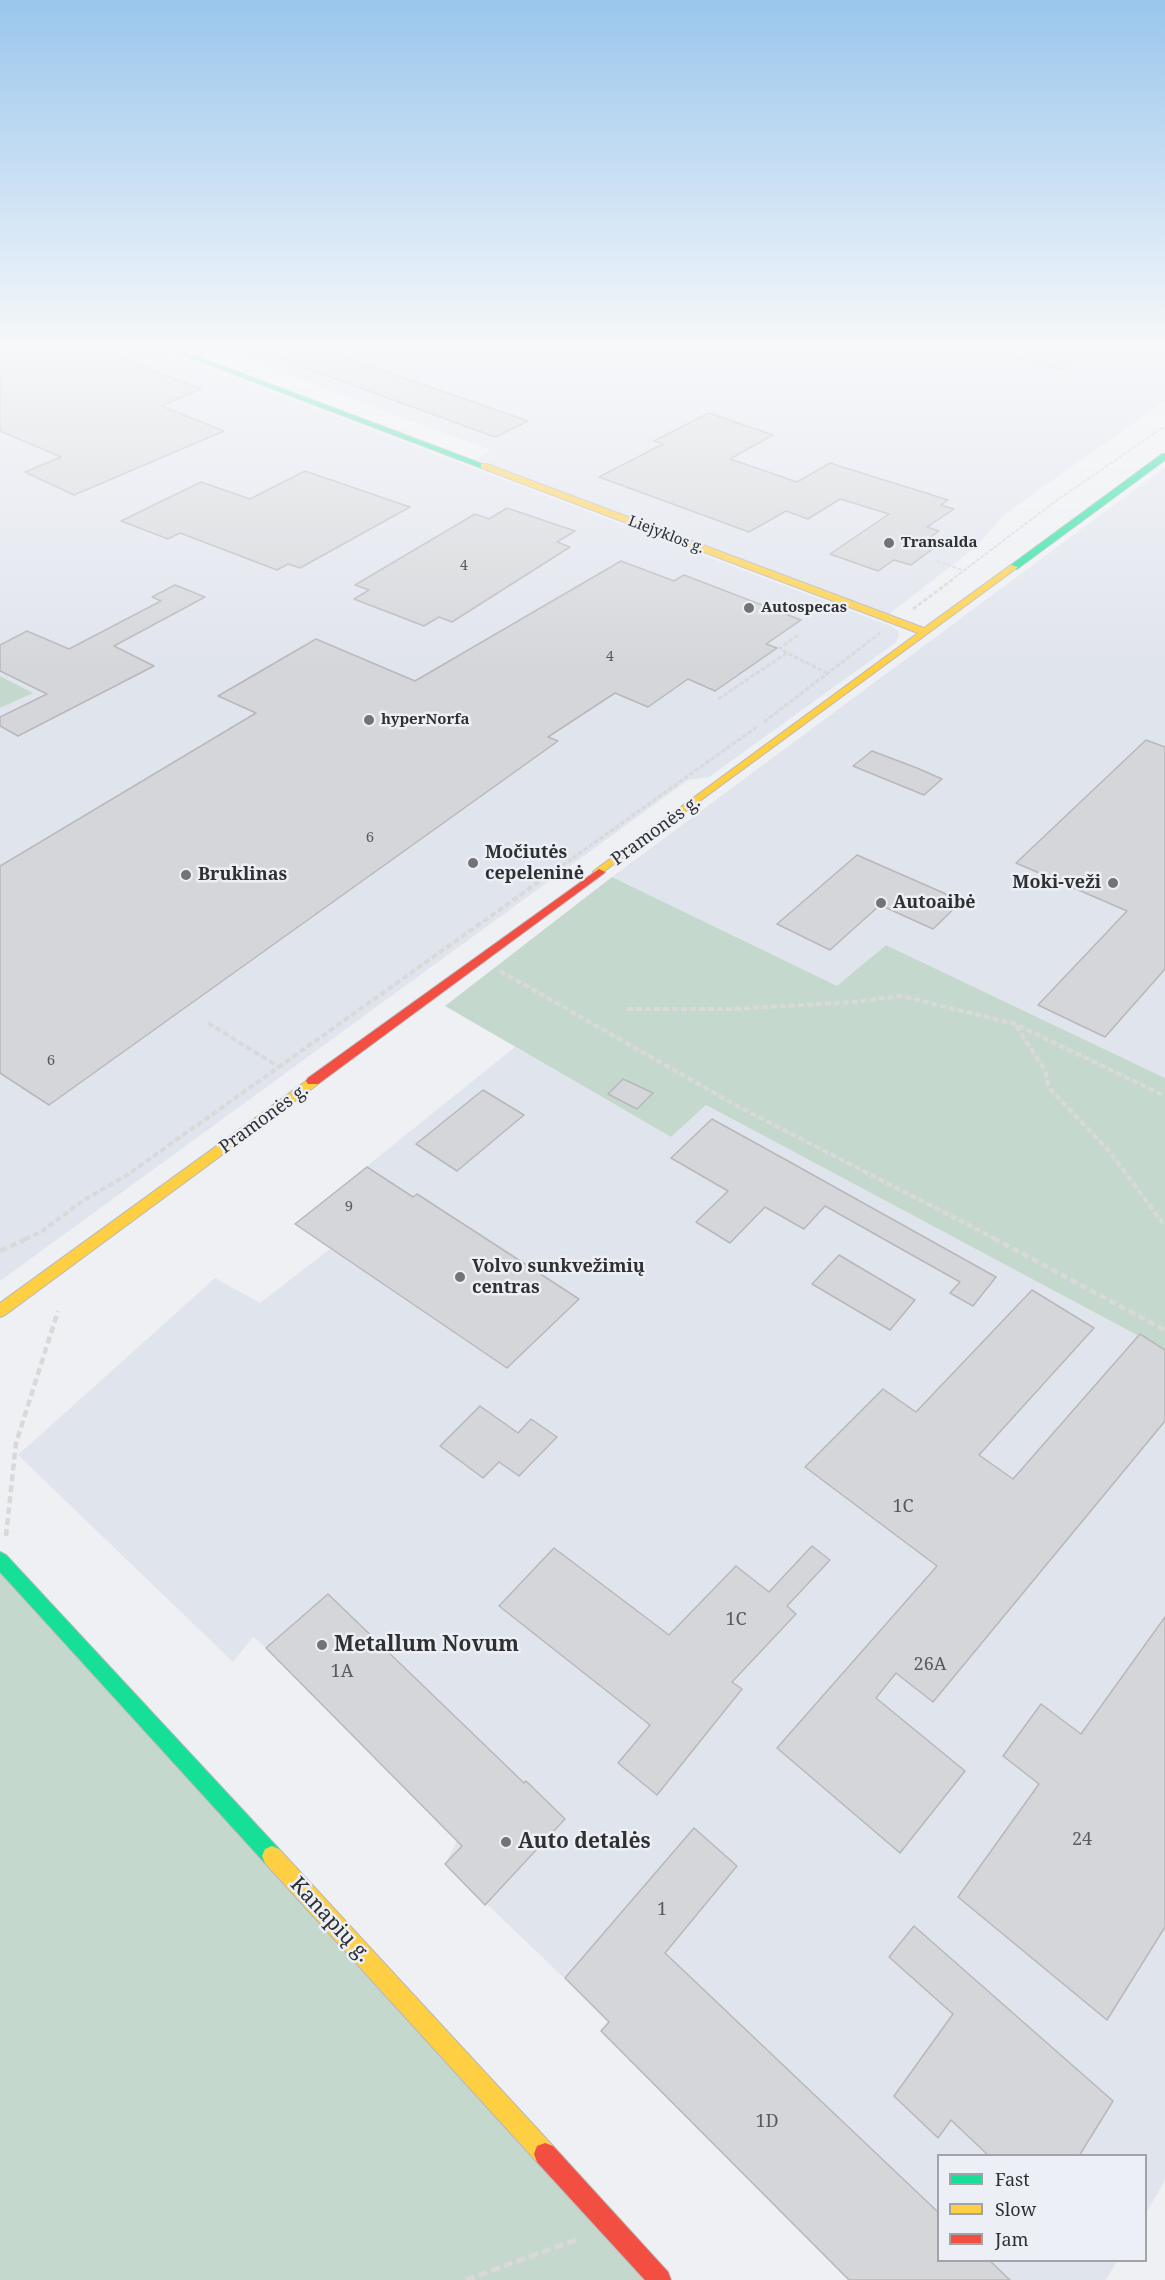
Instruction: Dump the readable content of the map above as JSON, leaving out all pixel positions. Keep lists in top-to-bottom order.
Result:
{
  "streets": {
    "main road": ["Liejyklos g.", "Pramonės g.", "Kanapių g."]
  },
  "crossings": [
    ["Liejyklos g.", "Pramonės g."]
  ],
  "places": [
    "Transalda",
    "Autospecas",
    "hyperNorfa",
    "Močiutės cepeleninė",
    "Bruklinas",
    "Moki-veži",
    "Autoaibė",
    "Volvo sunkvežimių centras",
    "Metallum Novum",
    "Auto detalės"
  ],
  "house_numbers": [
    "4",
    "4",
    "6",
    "6",
    "9",
    "1C",
    "1C",
    "26A",
    "1A",
    "24",
    "1",
    "1D"
  ],
  "legend": ["Fast", "Slow", "Jam"]
}
